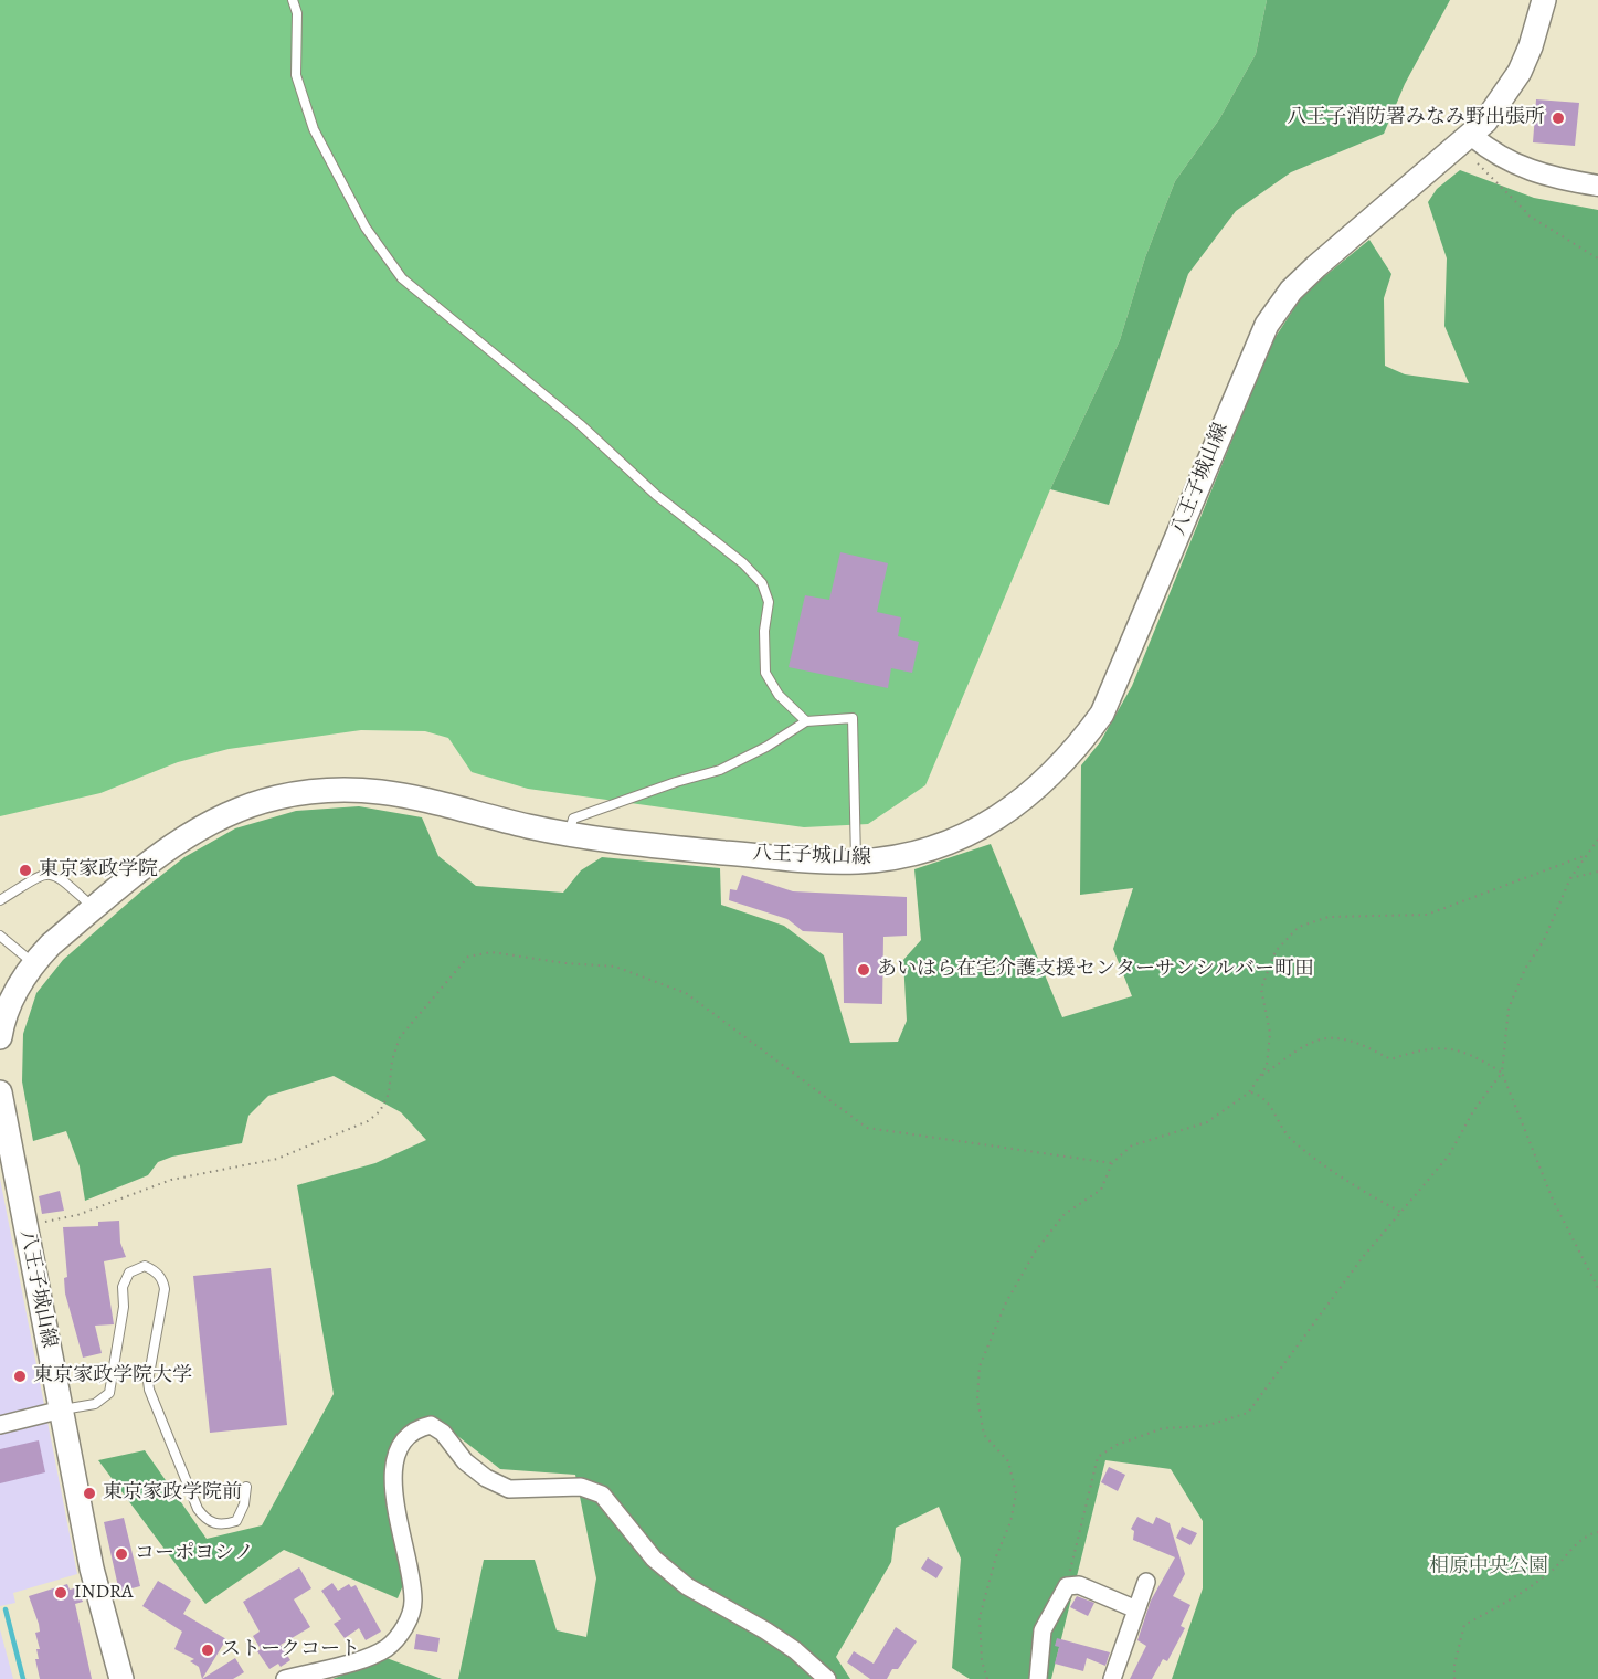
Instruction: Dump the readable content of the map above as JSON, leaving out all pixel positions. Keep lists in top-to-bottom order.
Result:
{
  "streets": {
    "main road": ["八王子城山線"]
  },
  "parks": ["相原中央公園"],
  "places": [
    "八王子消防署みなみ野出張所",
    "東京家政学院",
    "あいはら在宅介護支援センターサンシルバー町田",
    "東京家政学院大学",
    "東京家政学院前",
    "コーポヨシノ",
    "INDRA",
    "ストークコート"
  ]
}
